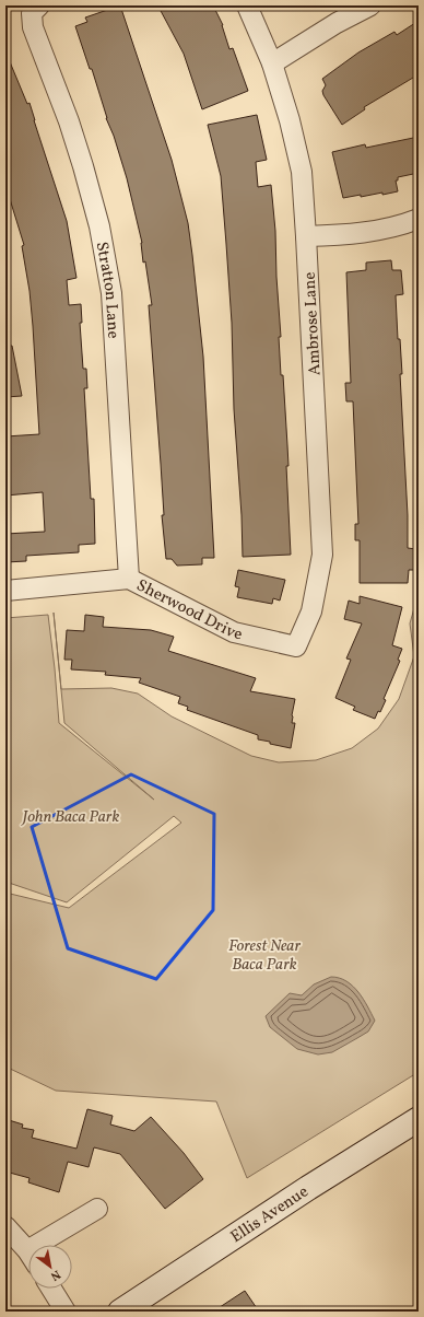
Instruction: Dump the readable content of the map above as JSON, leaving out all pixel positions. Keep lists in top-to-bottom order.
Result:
{
  "streets": {
    "street": [
      "Stratton Lane",
      "Ambrose Lane",
      "Sherwood Drive",
      "Ellis Avenue"
    ]
  },
  "crossings": [
    ["Stratton Lane", "Sherwood Drive"],
    ["Ambrose Lane", "Sherwood Drive"]
  ],
  "parks": ["John Baca Park", "Forest Near Baca Park"],
  "north": "bottom right"
}
